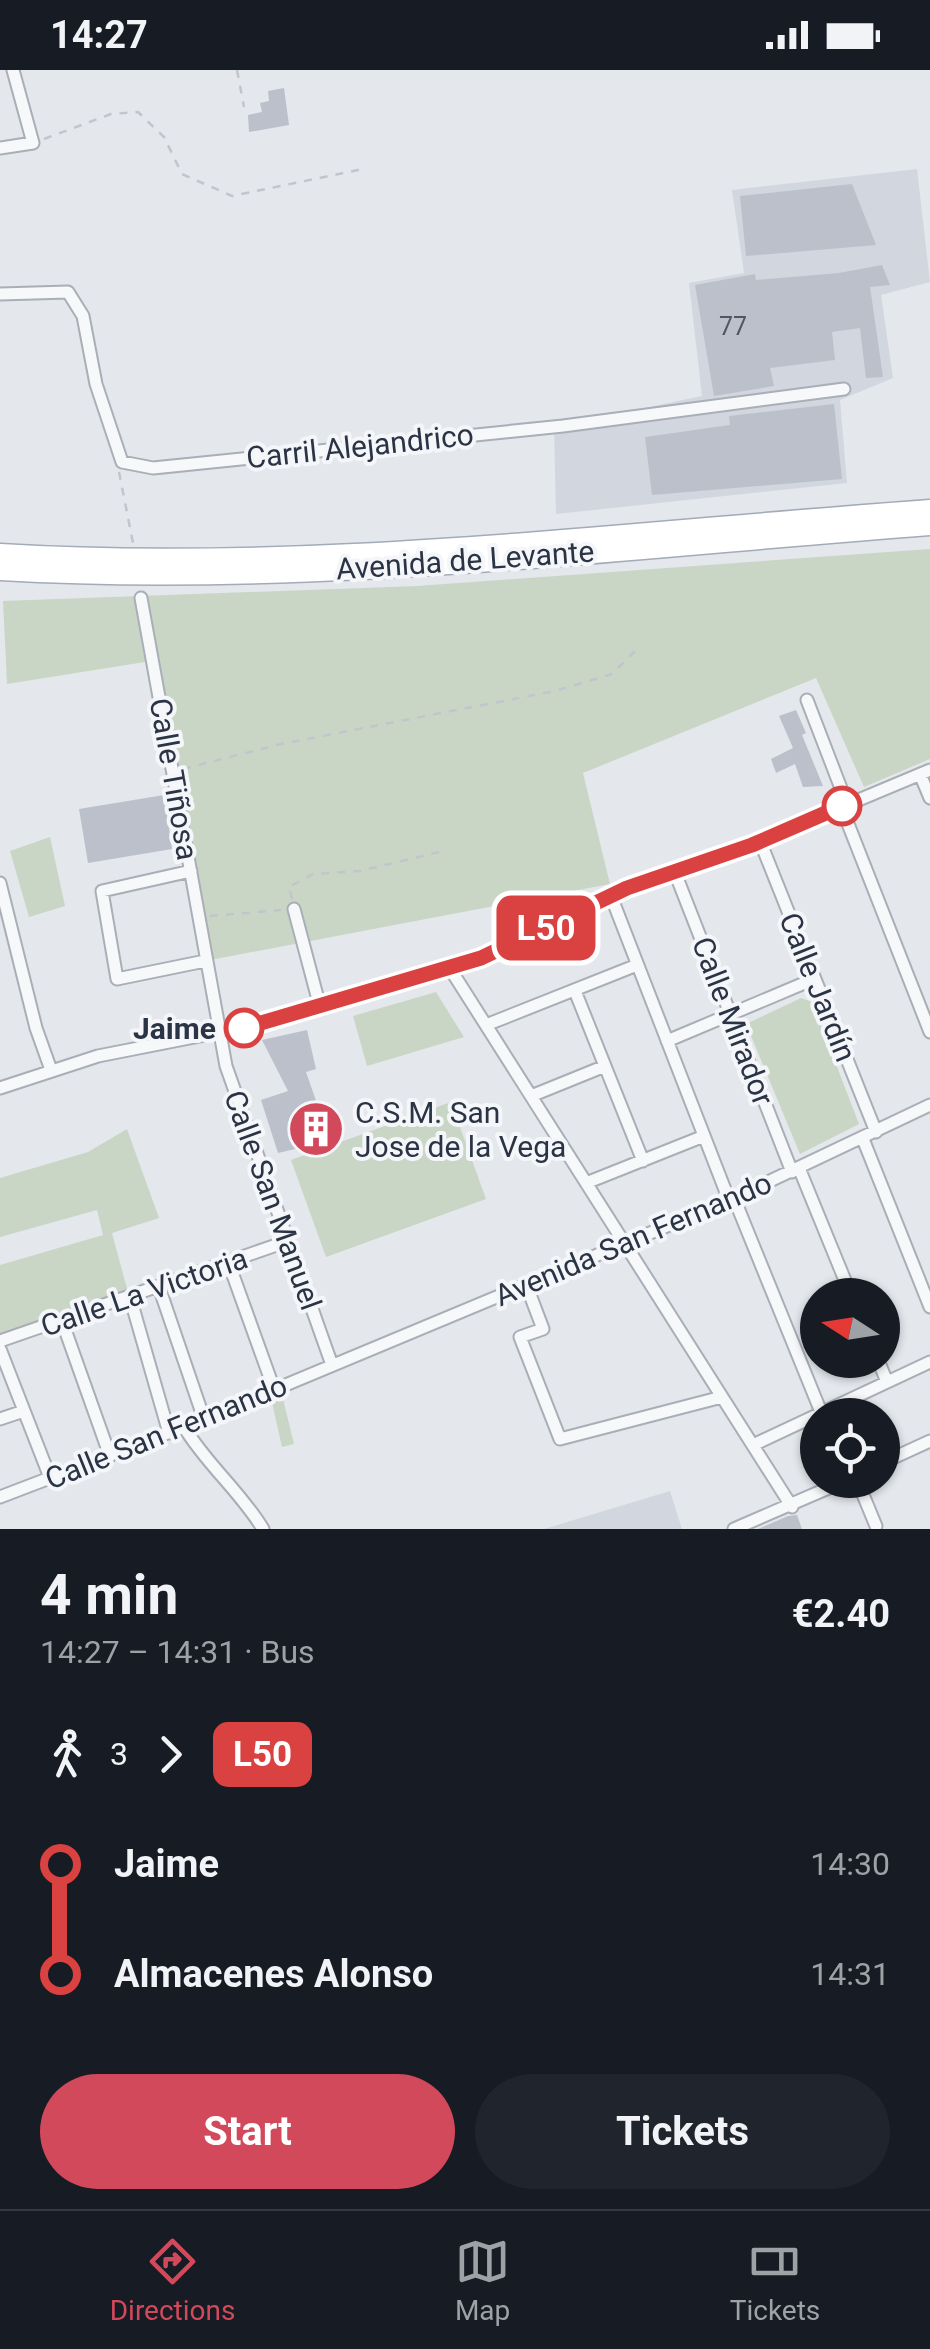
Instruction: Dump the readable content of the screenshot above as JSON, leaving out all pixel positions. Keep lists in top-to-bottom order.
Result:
{
  "streets": {
    "main road": ["Avenida de Levante"],
    "street": [
      "Carril Alejandrico",
      "Calle Tiñosa",
      "Calle Jardín",
      "Calle Mirador",
      "Calle San Manuel",
      "Avenida San Fernando",
      "Calle La Victoria",
      "Calle San Fernando"
    ]
  },
  "crossings": [
    ["Calle Tiñosa", "Calle San Manuel"],
    ["Calle Jardín", "Avenida San Fernando"],
    ["Calle Mirador", "Avenida San Fernando"],
    ["Calle San Manuel", "Avenida San Fernando"],
    ["Calle San Manuel", "Calle La Victoria"],
    ["Calle San Manuel", "Calle San Fernando"],
    ["Avenida San Fernando", "Calle San Fernando"]
  ],
  "places": {
    "other": ["Jaime"],
    "building": ["C.S.M. San Jose de la Vega"]
  },
  "lines": ["bus line L50"],
  "house_numbers": ["77"],
  "north": "left",
  "page": {
    "status": "14:27",
    "on_map": "L50",
    "heading": ["4 min", "14:27 – 14:31 · Bus", "€2.40"],
    "legs": ["3", "L50"],
    "list": [
      {
        "name": "Jaime",
        "value": "14:30"
      },
      {
        "name": "Almacenes Alonso",
        "value": "14:31"
      }
    ],
    "buttons": ["Start", "Tickets"],
    "tabs": ["Directions", "Map", "Tickets"]
  }
}
